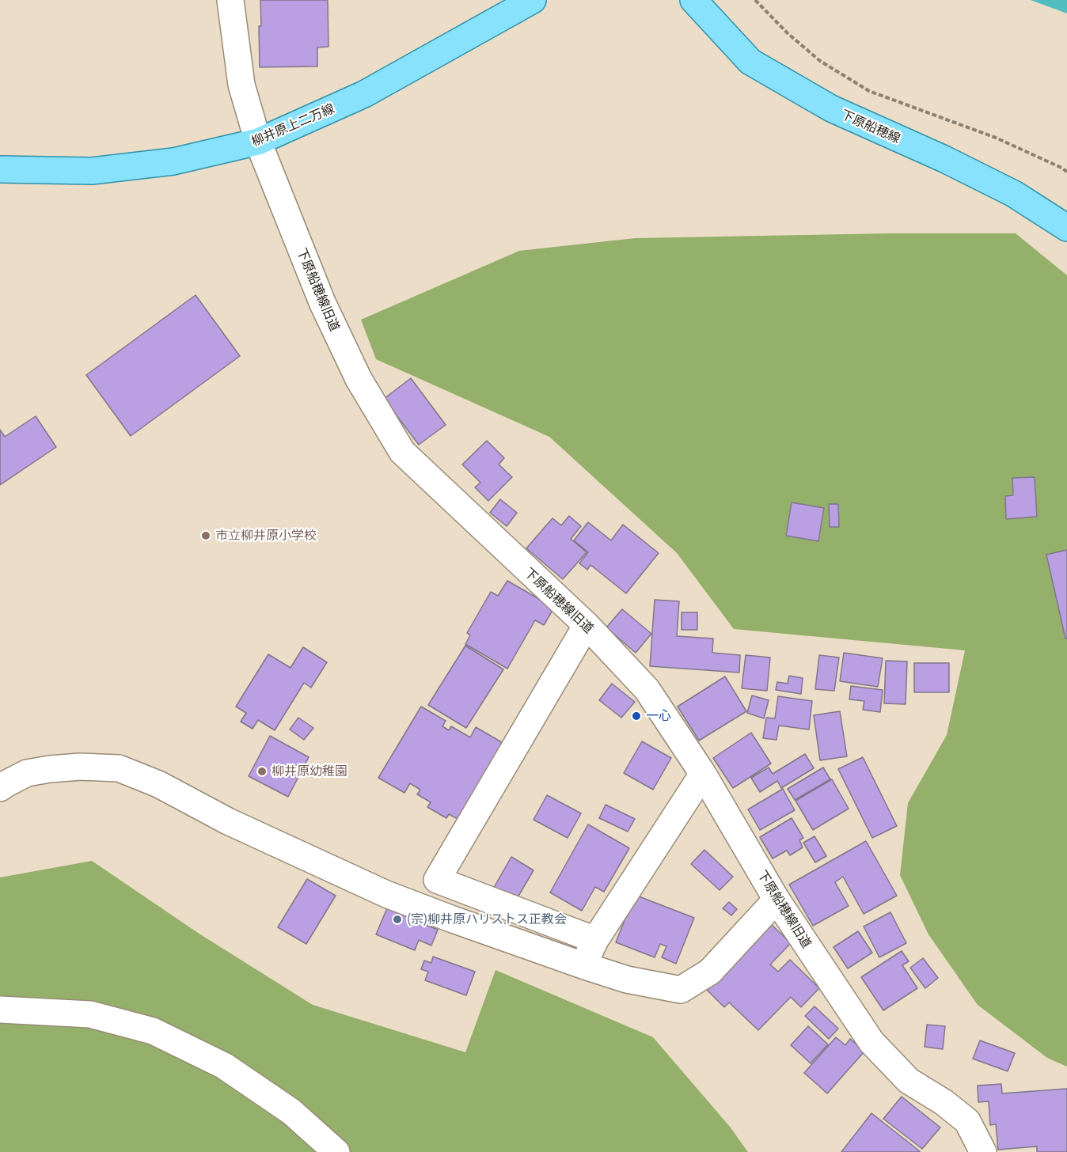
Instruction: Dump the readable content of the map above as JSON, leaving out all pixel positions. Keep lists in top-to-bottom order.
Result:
{
  "streets": {
    "main road": ["柳井原上二万線", "下原船穂線"],
    "street": ["下原船穂線旧道"]
  },
  "crossings": [
    ["柳井原上二万線", "下原船穂線旧道"]
  ],
  "places": [
    "市立柳井原小学校",
    "一心",
    "柳井原幼稚園",
    "(宗)柳井原ハリストス正教会"
  ]
}
